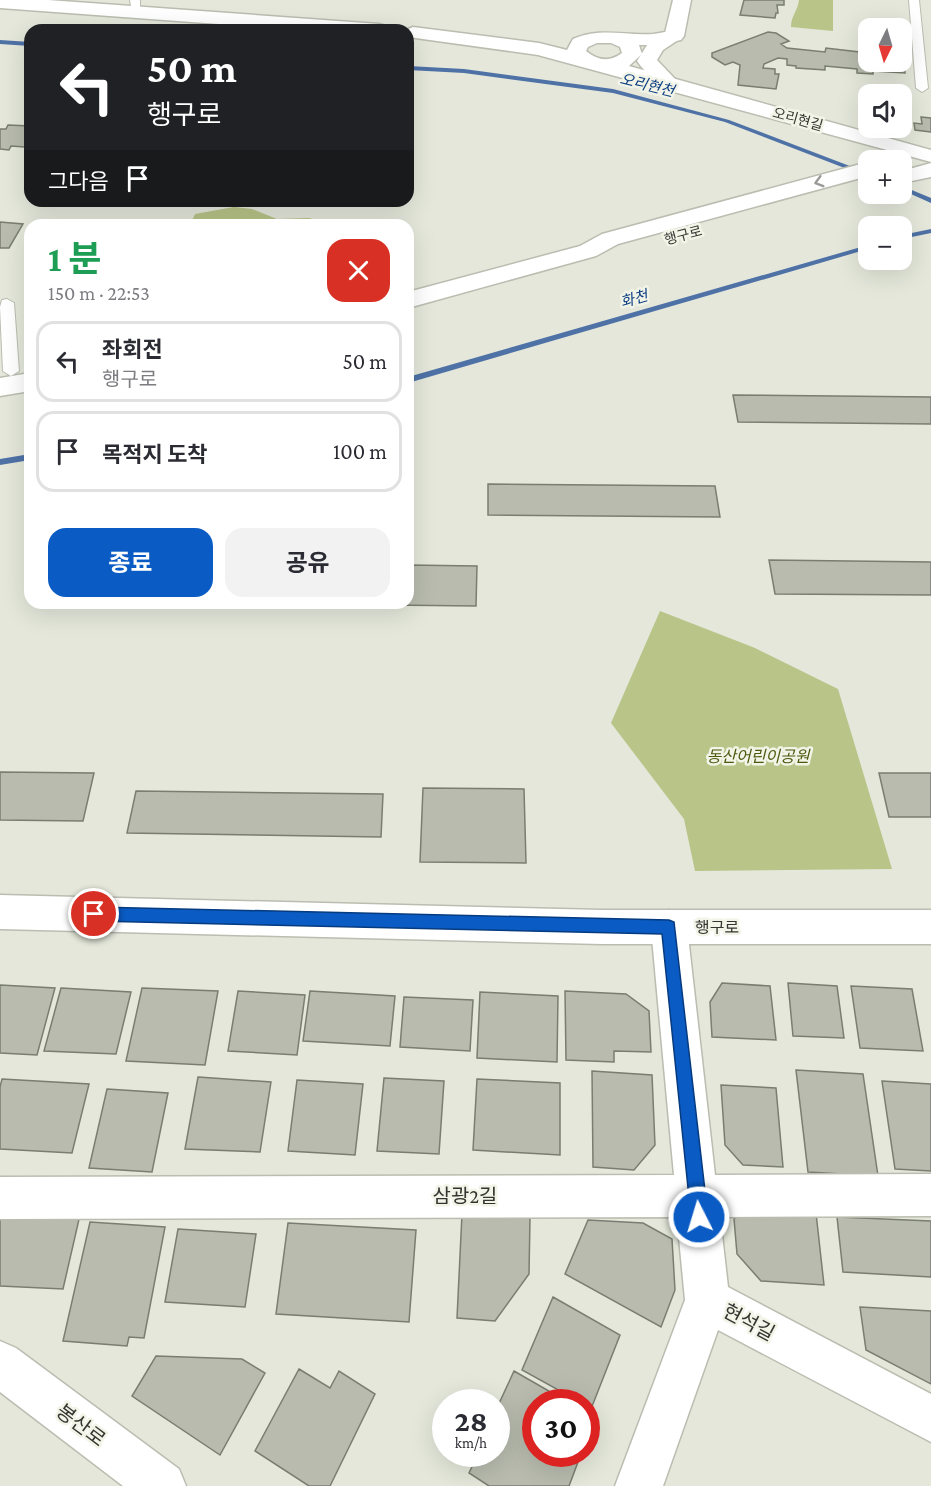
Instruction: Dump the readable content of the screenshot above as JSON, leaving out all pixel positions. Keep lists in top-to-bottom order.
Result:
{
  "streets": {
    "street": [
      "오리현길",
      "행구로",
      "삼광2길",
      "현석길",
      "봉산로"
    ]
  },
  "crossings": [
    ["행구로", "현석길"],
    ["삼광2길", "현석길"]
  ],
  "water": ["오리현천", "화천"],
  "parks": ["동산어린이공원"],
  "north": "bottom",
  "page": {
    "map_buttons": ["+", "−"],
    "turn": ["50 m", "행구로"],
    "then": "그다음",
    "heading": ["1 분", "150 m · 22:53"],
    "list": [
      {
        "name": "좌회전",
        "note": "행구로",
        "value": "50 m"
      },
      {
        "name": "목적지 도착",
        "value": "100 m"
      }
    ],
    "buttons": ["종료", "공유"],
    "speed": "28 km/h",
    "limit": "30"
  }
}
